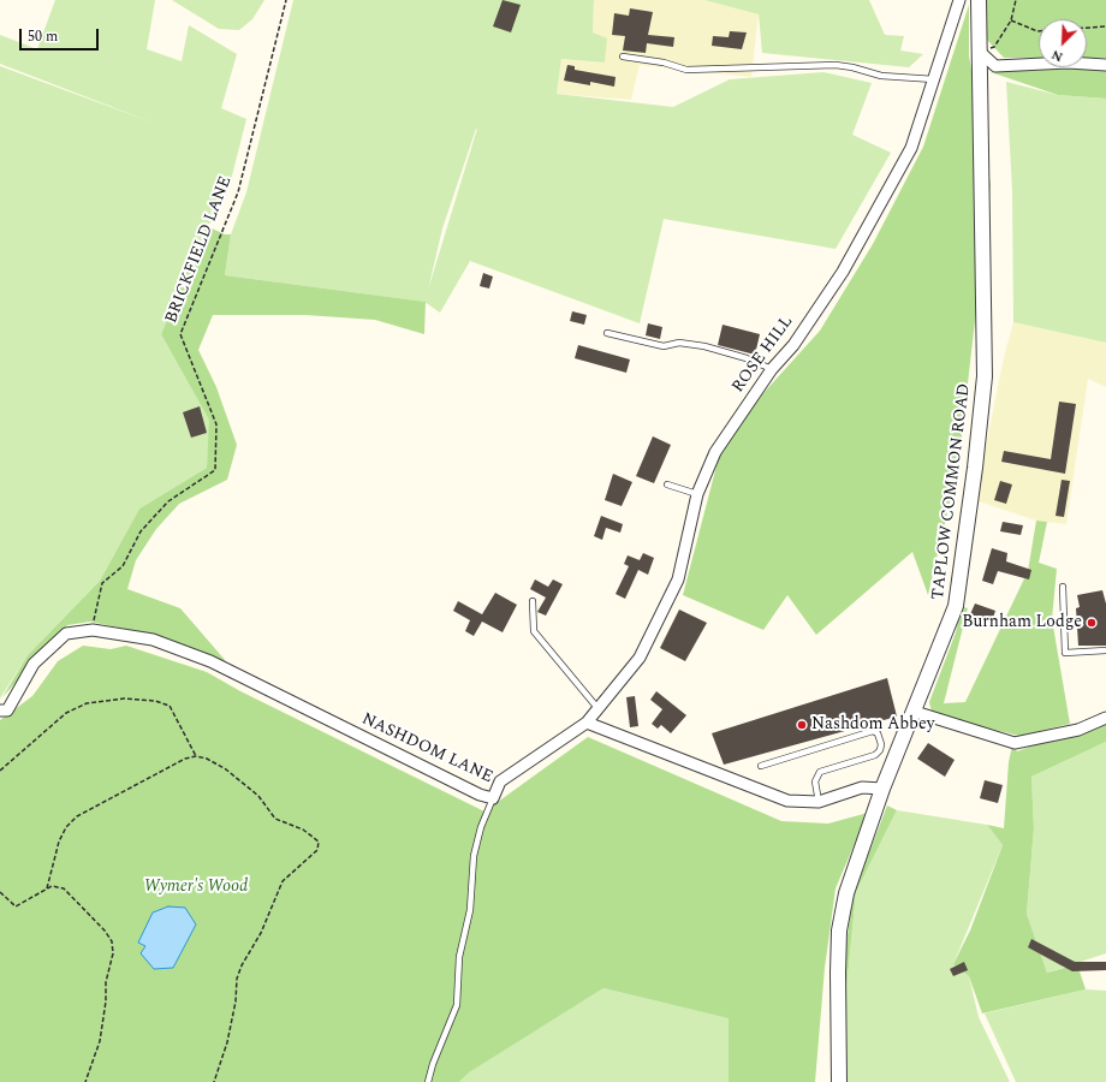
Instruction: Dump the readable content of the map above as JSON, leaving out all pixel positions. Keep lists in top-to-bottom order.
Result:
{
  "streets": {
    "street": ["ROSE HILL", "TAPLOW COMMON ROAD", "NASHDOM LANE"],
    "path": ["BRICKFIELD LANE"]
  },
  "crossings": [
    ["BRICKFIELD LANE", "NASHDOM LANE"],
    ["ROSE HILL", "NASHDOM LANE"]
  ],
  "parks": ["Wymer's Wood"],
  "places": ["Burnham Lodge", "Nashdom Abbey"],
  "scale_bar": "50 m",
  "north": "bottom left"
}
